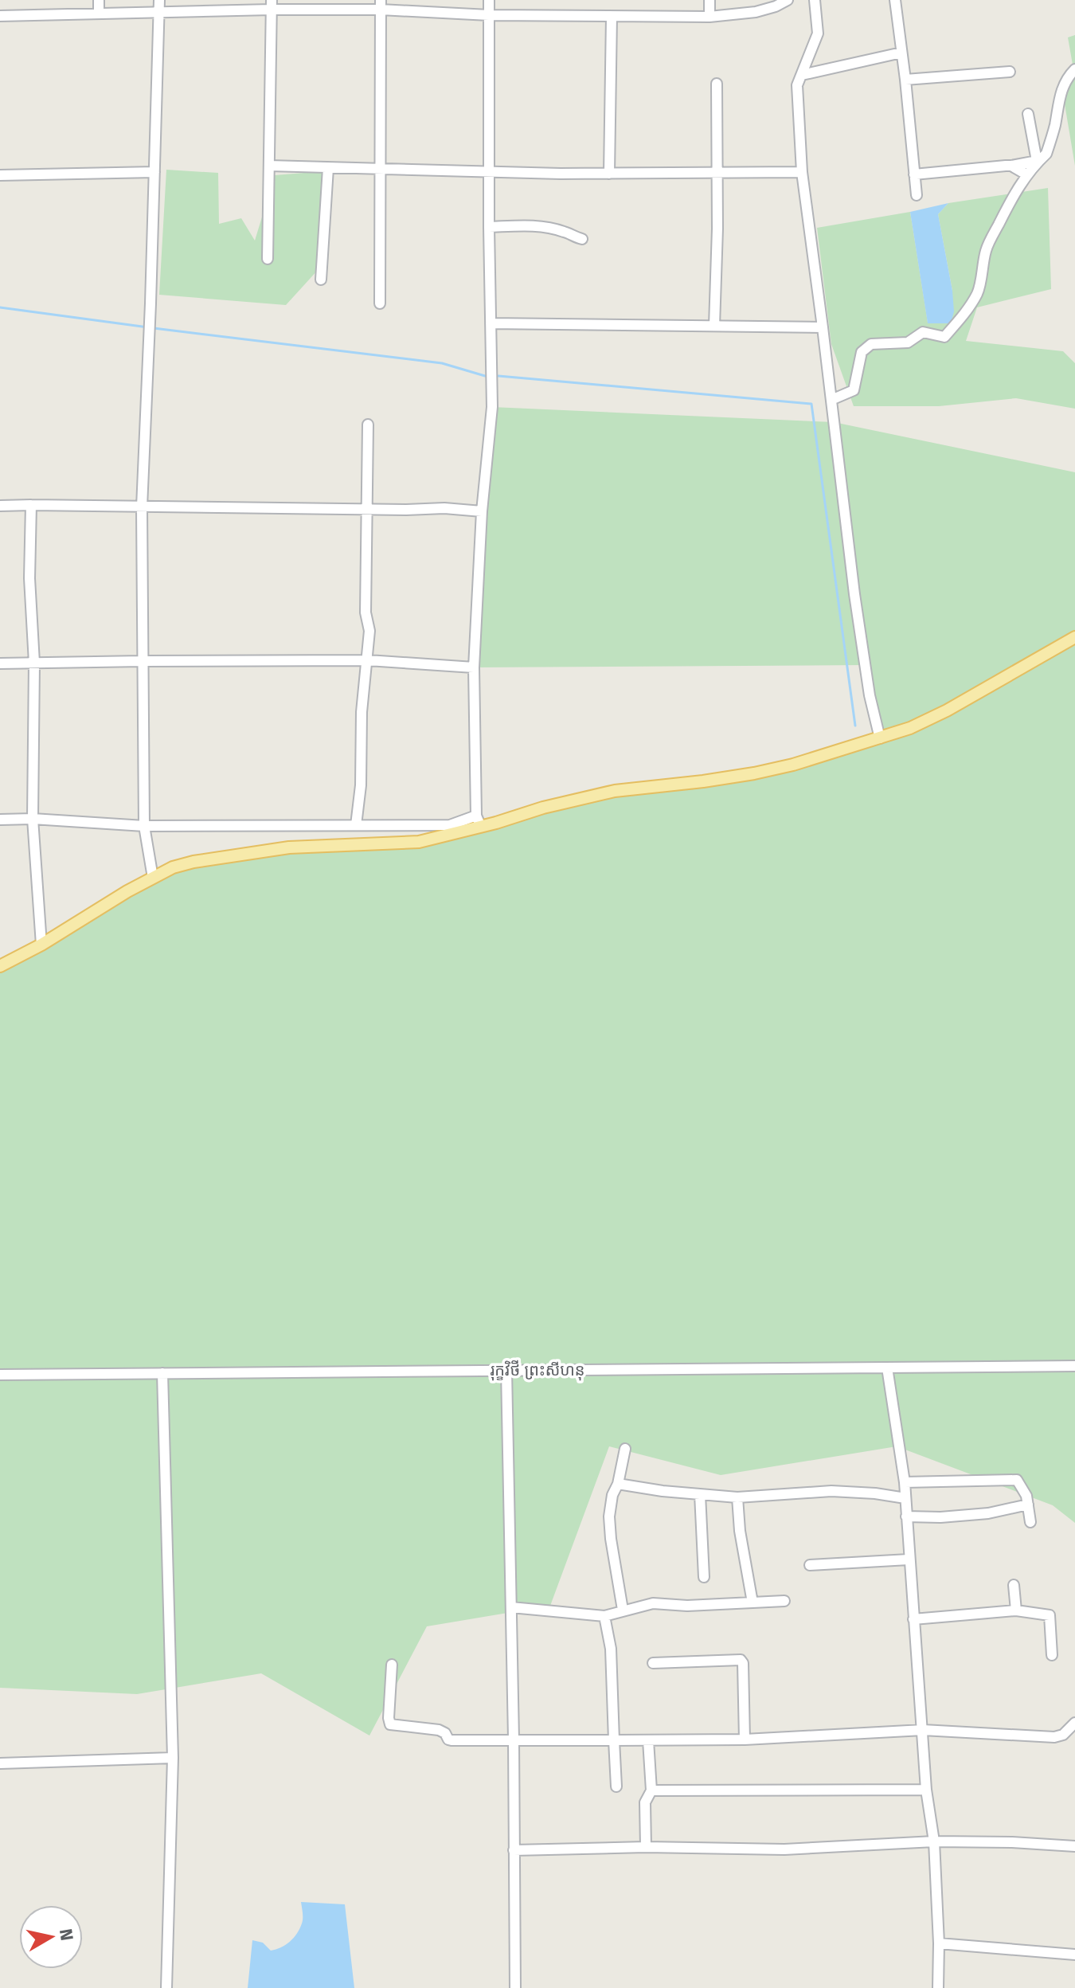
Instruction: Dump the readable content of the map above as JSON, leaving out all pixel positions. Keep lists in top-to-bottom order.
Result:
{
  "streets": {
    "street": ["រុក្ខវិថី ព្រះសីហនុ"]
  },
  "north": "right"
}
